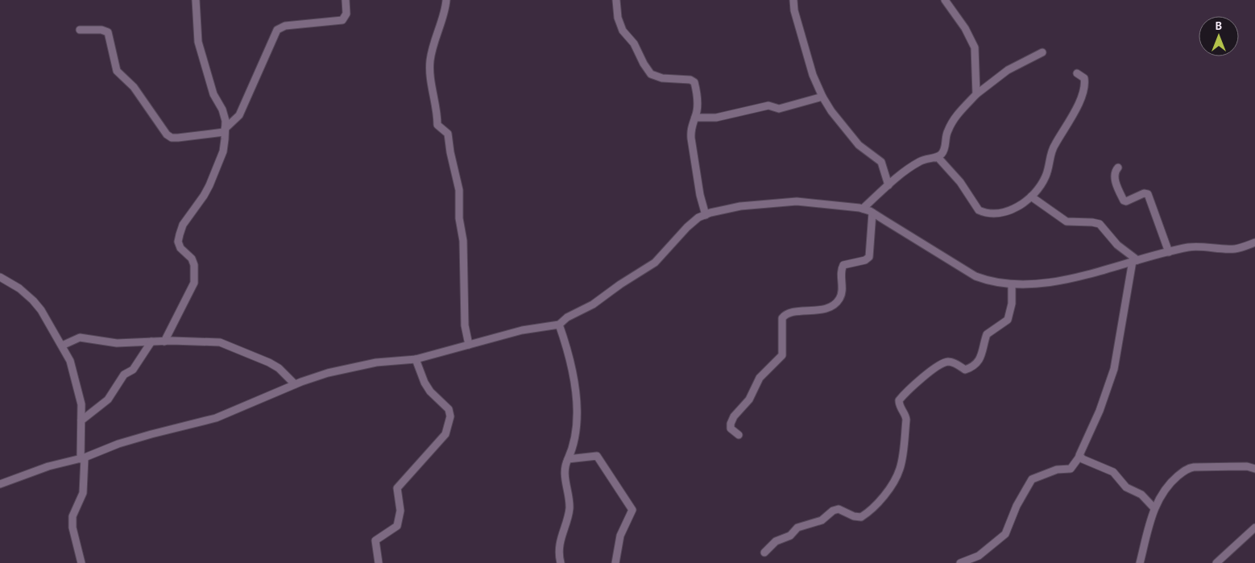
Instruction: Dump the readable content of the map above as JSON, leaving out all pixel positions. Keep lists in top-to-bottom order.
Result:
{
  "north": "top"
}
